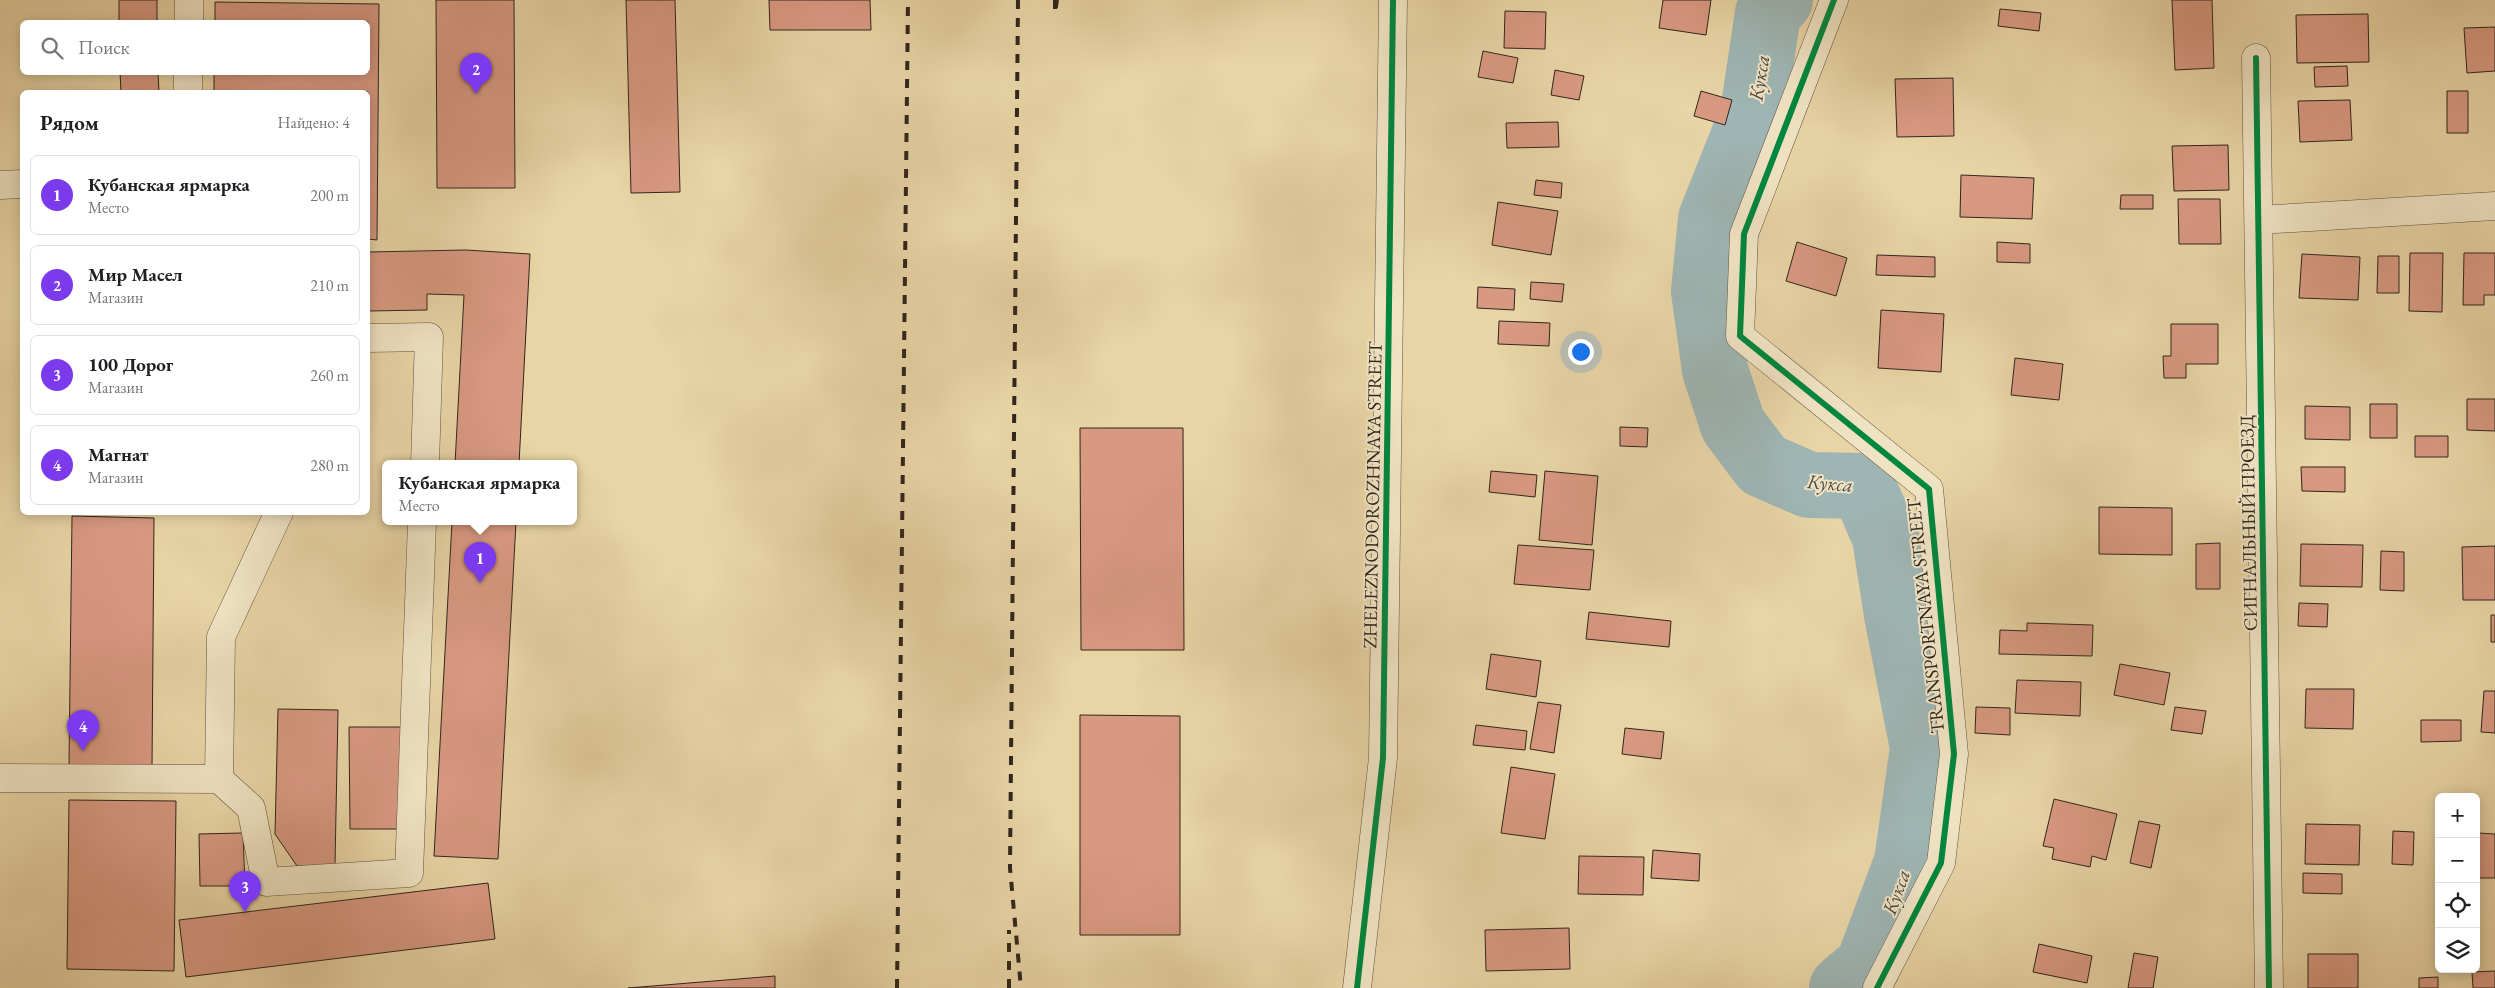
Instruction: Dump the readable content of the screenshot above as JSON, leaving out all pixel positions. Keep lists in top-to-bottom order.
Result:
{
  "streets": {
    "street": ["ZHELEZNODOROZHNAYA STREET", "СИГНАЛЬНЫЙ ПРОЕЗД", "TRANSPORTNAYA STREET"]
  },
  "water": ["Кукса"],
  "page": {
    "search": "Поиск",
    "pins": [
      "2",
      "1",
      "4",
      "3"
    ],
    "heading": ["Рядом", "Найдено: 4"],
    "list": [
      {
        "mark": "1",
        "name": "Кубанская ярмарка",
        "note": "Место",
        "value": "200 m"
      },
      {
        "mark": "2",
        "name": "Мир Масел",
        "note": "Магазин",
        "value": "210 m"
      },
      {
        "mark": "3",
        "name": "100 Дорог",
        "note": "Магазин",
        "value": "260 m"
      },
      {
        "mark": "4",
        "name": "Магнат",
        "note": "Магазин",
        "value": "280 m"
      }
    ],
    "popup": ["Кубанская ярмарка", "Место"],
    "map_buttons": ["+", "−"]
  }
}
